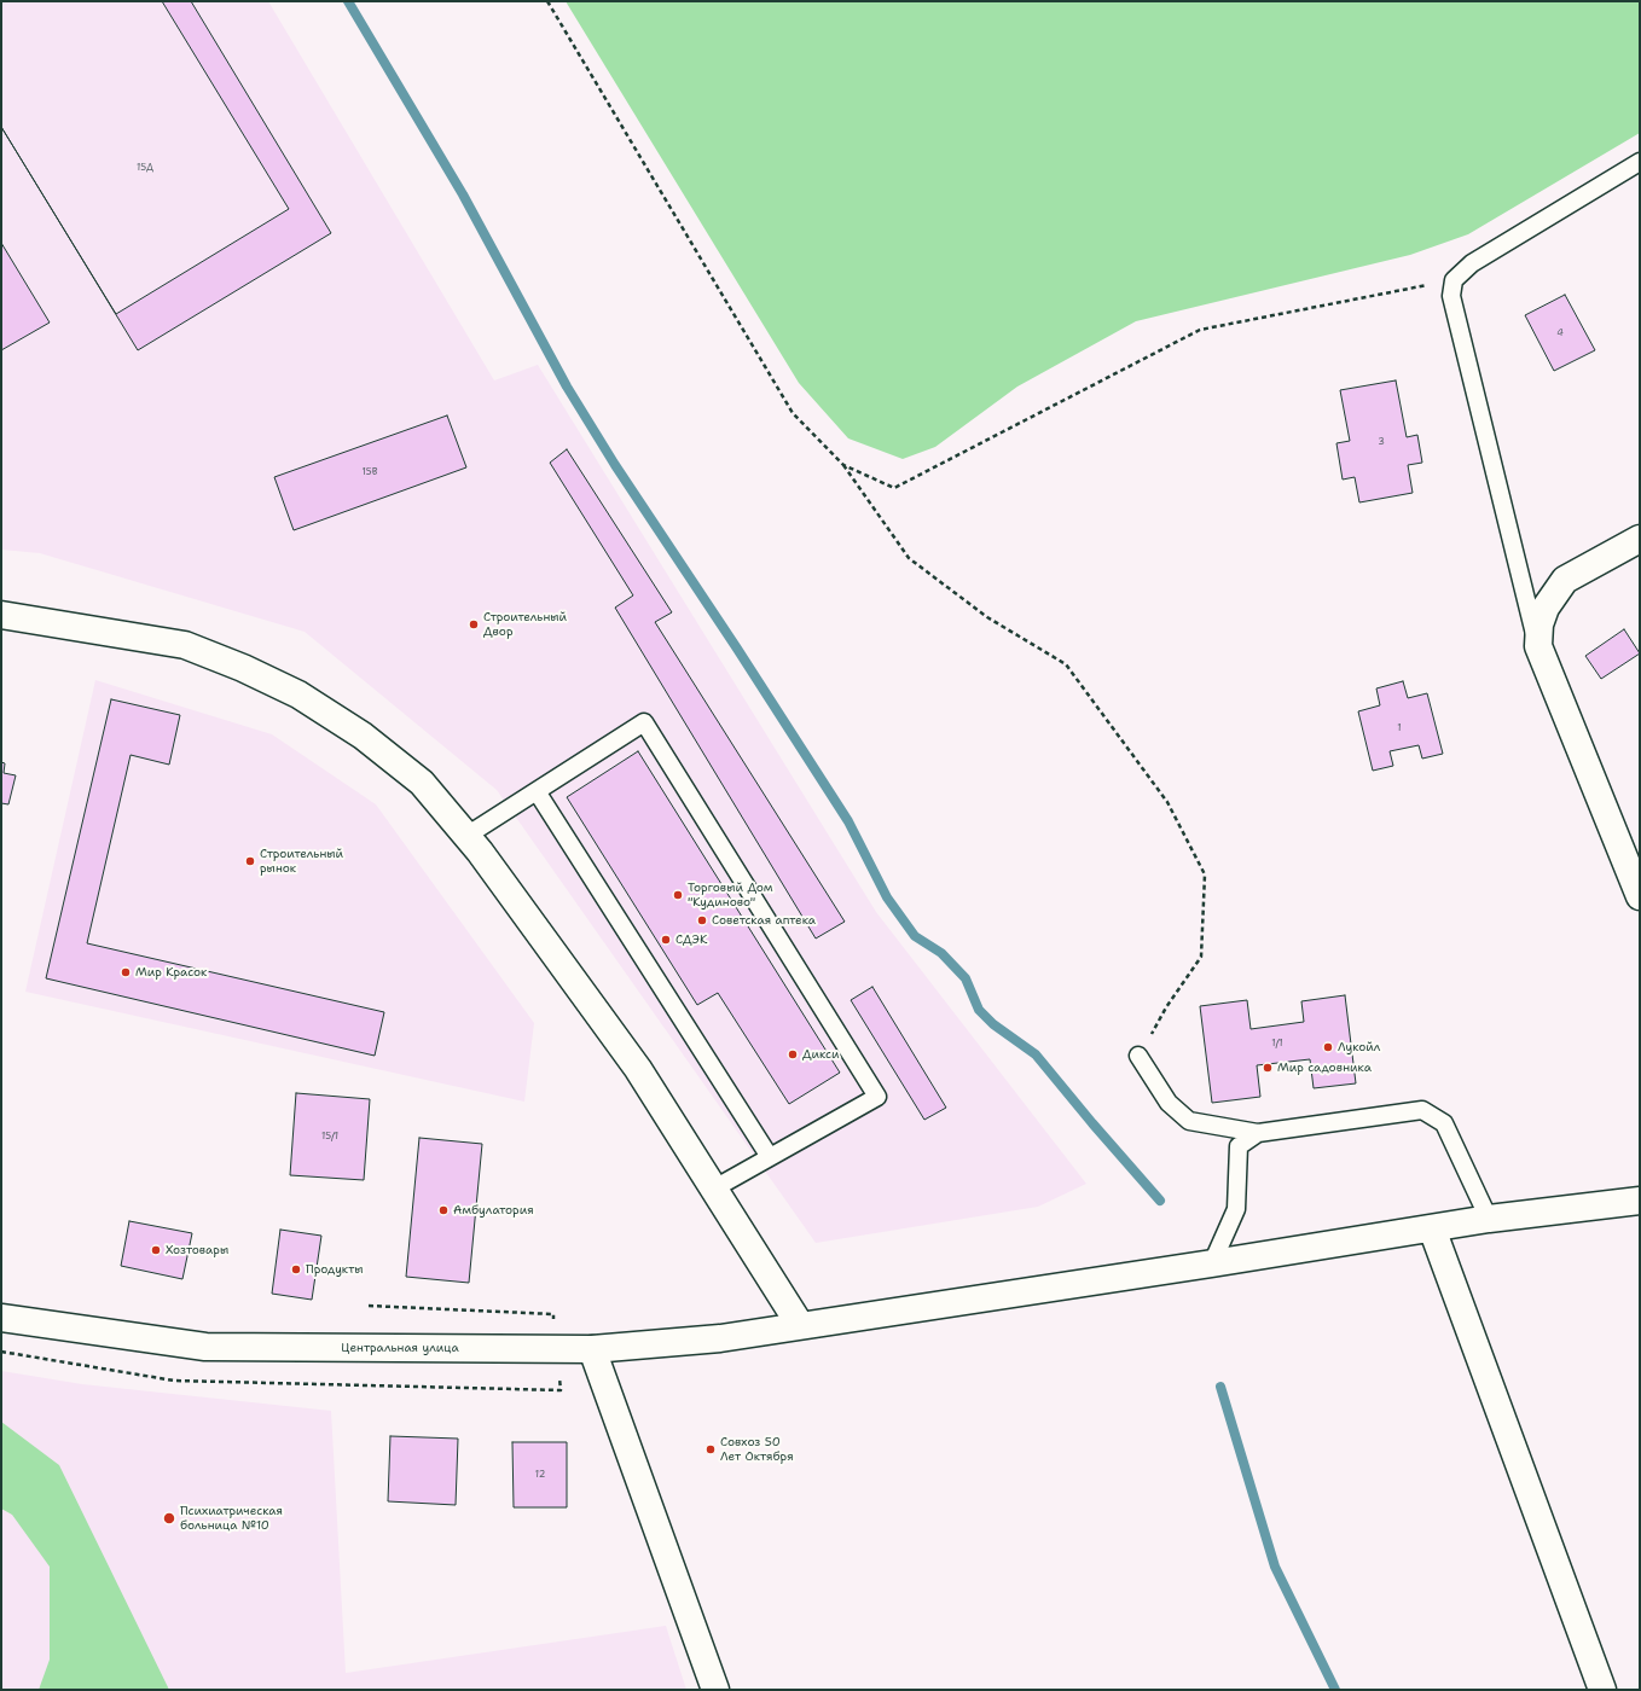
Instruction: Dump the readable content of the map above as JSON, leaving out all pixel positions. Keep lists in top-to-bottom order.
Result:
{
  "streets": {
    "street": ["Центральная улица"]
  },
  "places": [
    "Строительный Двор",
    "Строительный рынок",
    "Торговый Дом \"Кудиново\"",
    "Советская аптека",
    "СДЭК",
    "Мир Красок",
    "Лукойл",
    "Дикси",
    "Мир садовника",
    "Амбулатория",
    "Хозтовары",
    "Продукты",
    "Совхоз 50 Лет Октября",
    "Психиатрическая больница №10"
  ],
  "house_numbers": [
    "15Д",
    "4",
    "3",
    "15В",
    "1",
    "1/1",
    "15/1",
    "12"
  ]
}
